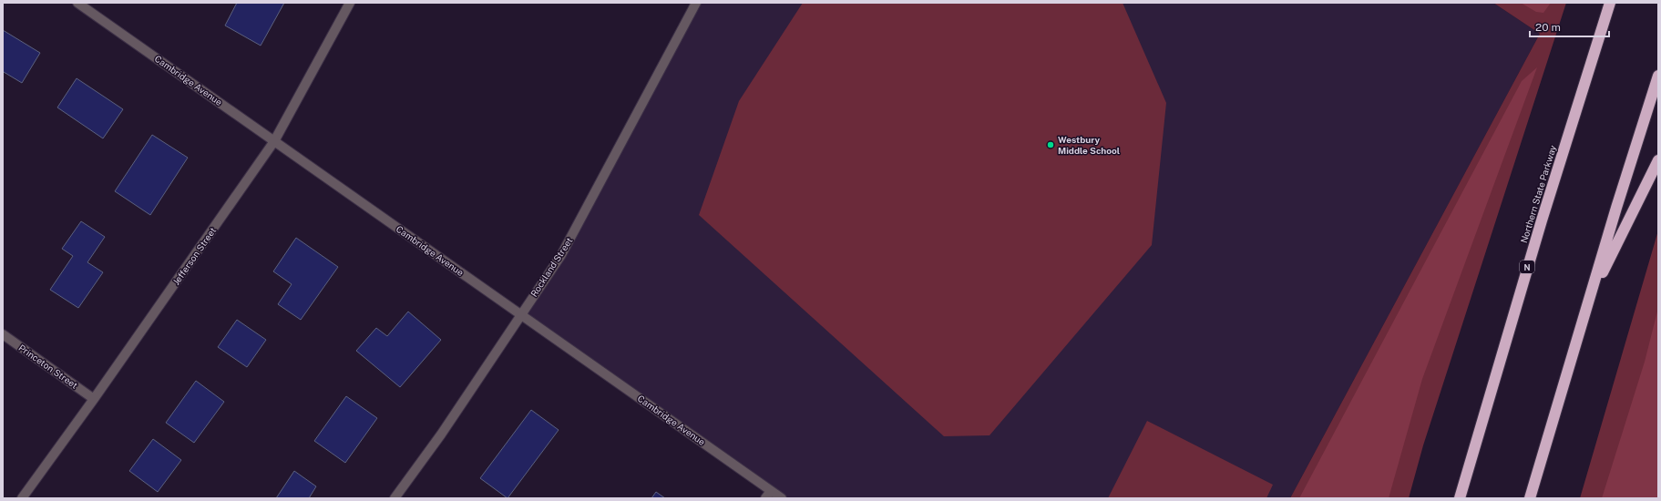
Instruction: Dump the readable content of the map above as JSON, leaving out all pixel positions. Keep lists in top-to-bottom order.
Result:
{
  "streets": {
    "highway": ["Northern State Parkway", "N"],
    "street": [
      "Cambridge Avenue",
      "Jefferson Street",
      "Rockland Street",
      "Princeton Street"
    ]
  },
  "crossings": [
    ["Cambridge Avenue", "Jefferson Street"],
    ["Cambridge Avenue", "Rockland Street"],
    ["Jefferson Street", "Princeton Street"]
  ],
  "places": ["Westbury Middle School"],
  "scale_bar": "20 m"
}
